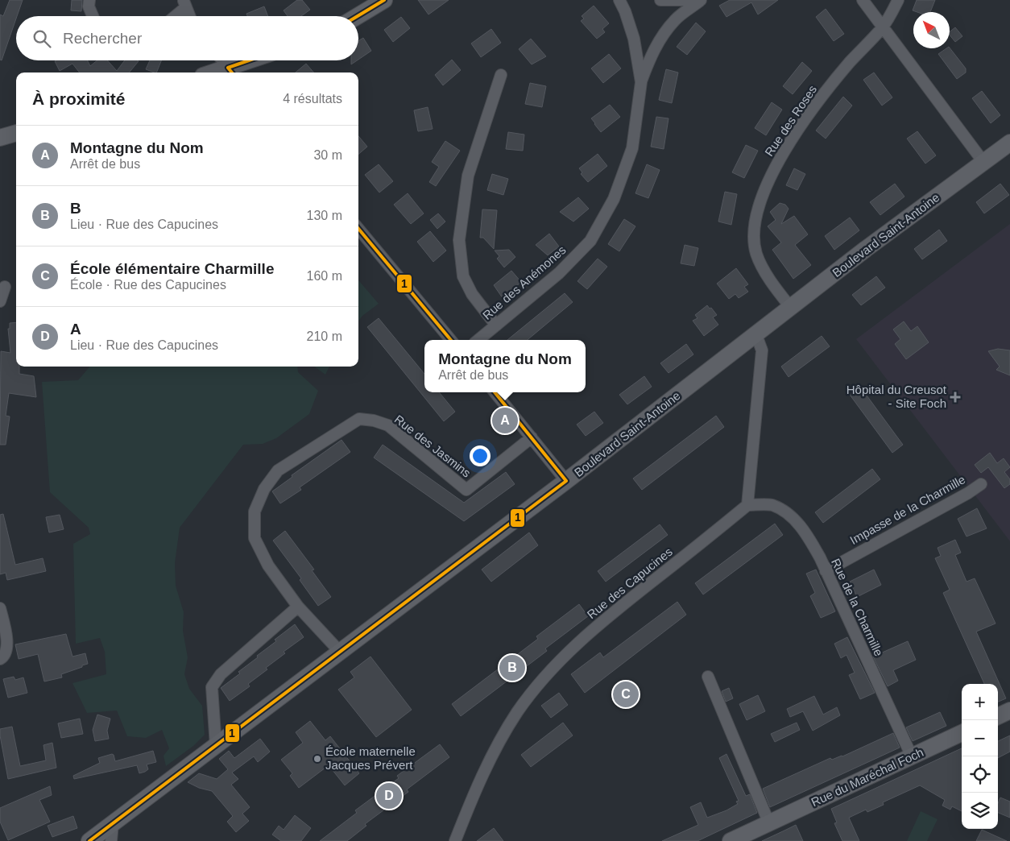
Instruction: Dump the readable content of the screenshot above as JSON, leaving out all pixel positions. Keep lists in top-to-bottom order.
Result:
{
  "streets": {
    "street": [
      "Rue des Roses",
      "Boulevard Saint-Antoine",
      "Rue des Anémones",
      "Rue des Jasmins",
      "Impasse de la Charmille",
      "Rue des Capucines",
      "Rue de la Charmille",
      "Rue du Maréchal Foch"
    ]
  },
  "crossings": [
    ["Rue des Roses", "Boulevard Saint-Antoine"],
    ["Boulevard Saint-Antoine", "Rue des Jasmins"],
    ["Impasse de la Charmille", "Rue de la Charmille"],
    ["Rue des Capucines", "Rue de la Charmille"],
    ["Rue de la Charmille", "Rue du Maréchal Foch"]
  ],
  "places": {
    "health": ["Hôpital du Creusot - Site Foch"],
    "other": ["École maternelle Jacques Prévert"]
  },
  "lines": ["transit line 1"],
  "north": "top left",
  "page": {
    "search": "Rechercher",
    "heading": ["À proximité", "4 résultats"],
    "list": [
      {
        "mark": "A",
        "name": "Montagne du Nom",
        "note": "Arrêt de bus",
        "value": "30 m"
      },
      {
        "mark": "B",
        "name": "B",
        "note": "Lieu · Rue des Capucines",
        "value": "130 m"
      },
      {
        "mark": "C",
        "name": "École élémentaire Charmille",
        "note": "École · Rue des Capucines",
        "value": "160 m"
      },
      {
        "mark": "D",
        "name": "A",
        "note": "Lieu · Rue des Capucines",
        "value": "210 m"
      }
    ],
    "popup": ["Montagne du Nom", "Arrêt de bus"],
    "pins": [
      "A",
      "B",
      "C",
      "D"
    ],
    "map_buttons": ["+", "−"]
  }
}
